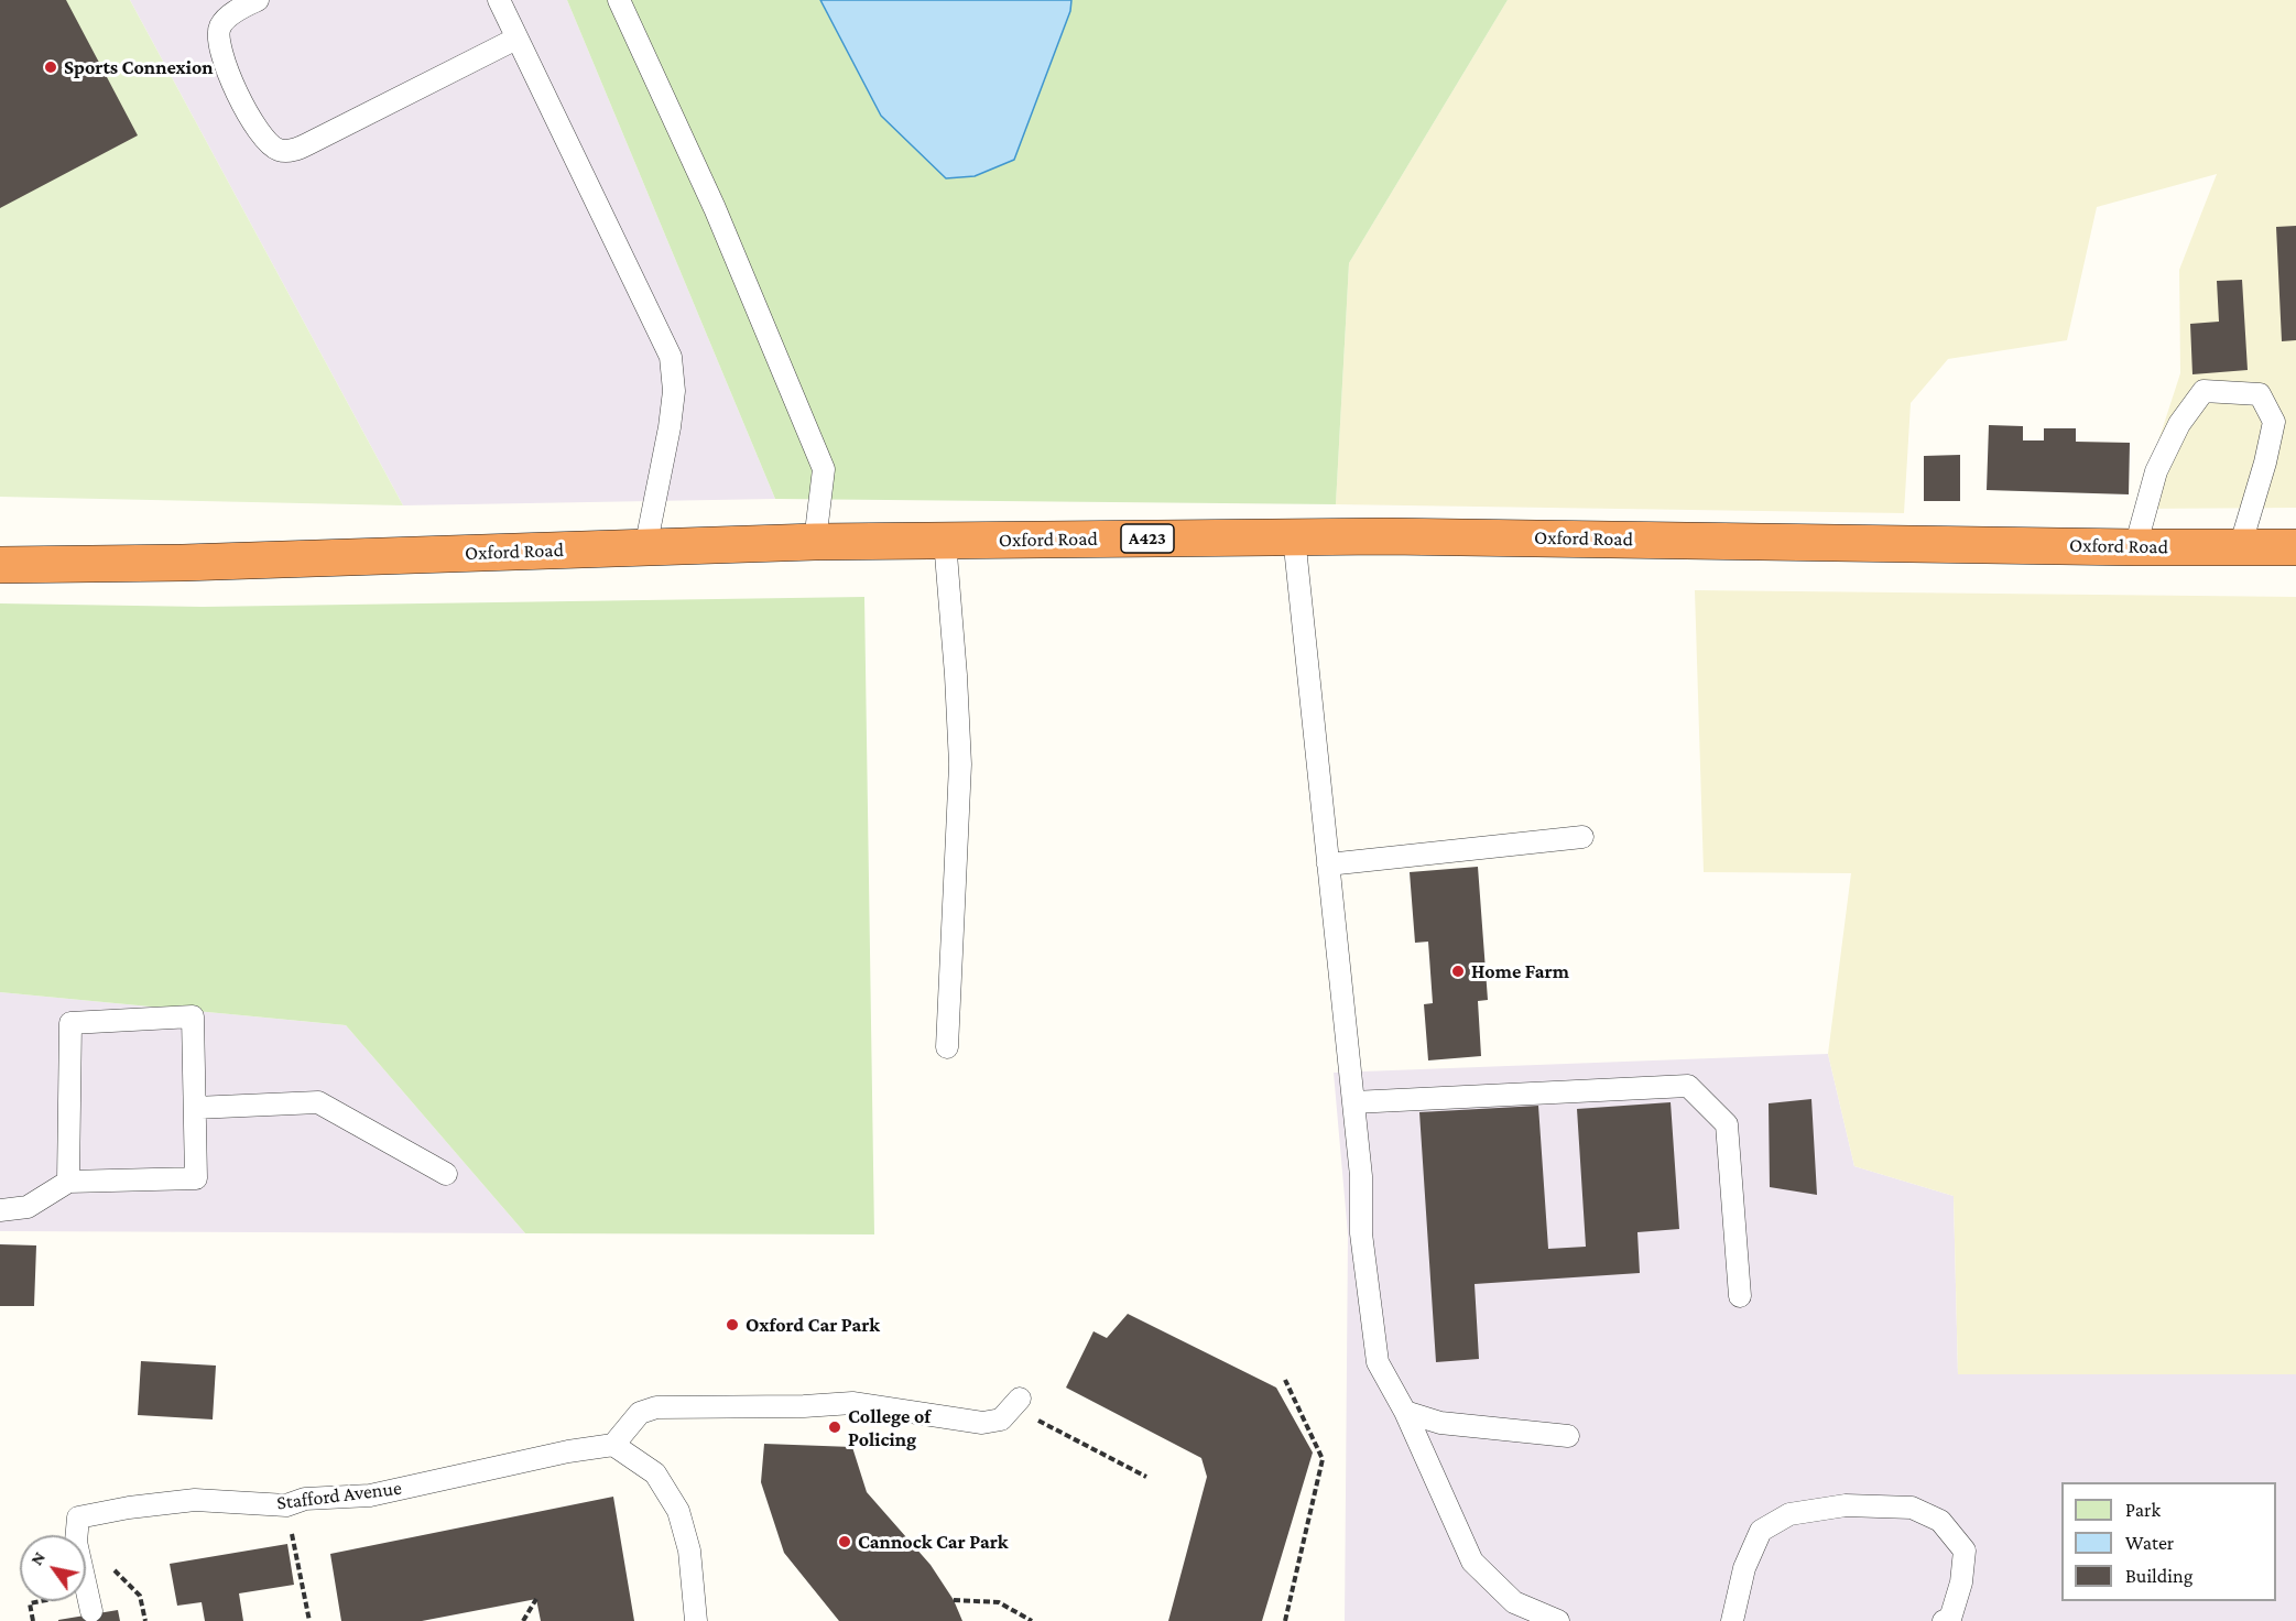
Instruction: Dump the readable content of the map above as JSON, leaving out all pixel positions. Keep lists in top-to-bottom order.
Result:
{
  "streets": {
    "highway": ["A423", "Oxford Road"],
    "lane": ["Stafford Avenue"]
  },
  "places": [
    "Sports Connexion",
    "Home Farm",
    "Oxford Car Park",
    "College of Policing",
    "Cannock Car Park"
  ],
  "legend": ["Park", "Water", "Building"],
  "north": "top left"
}
